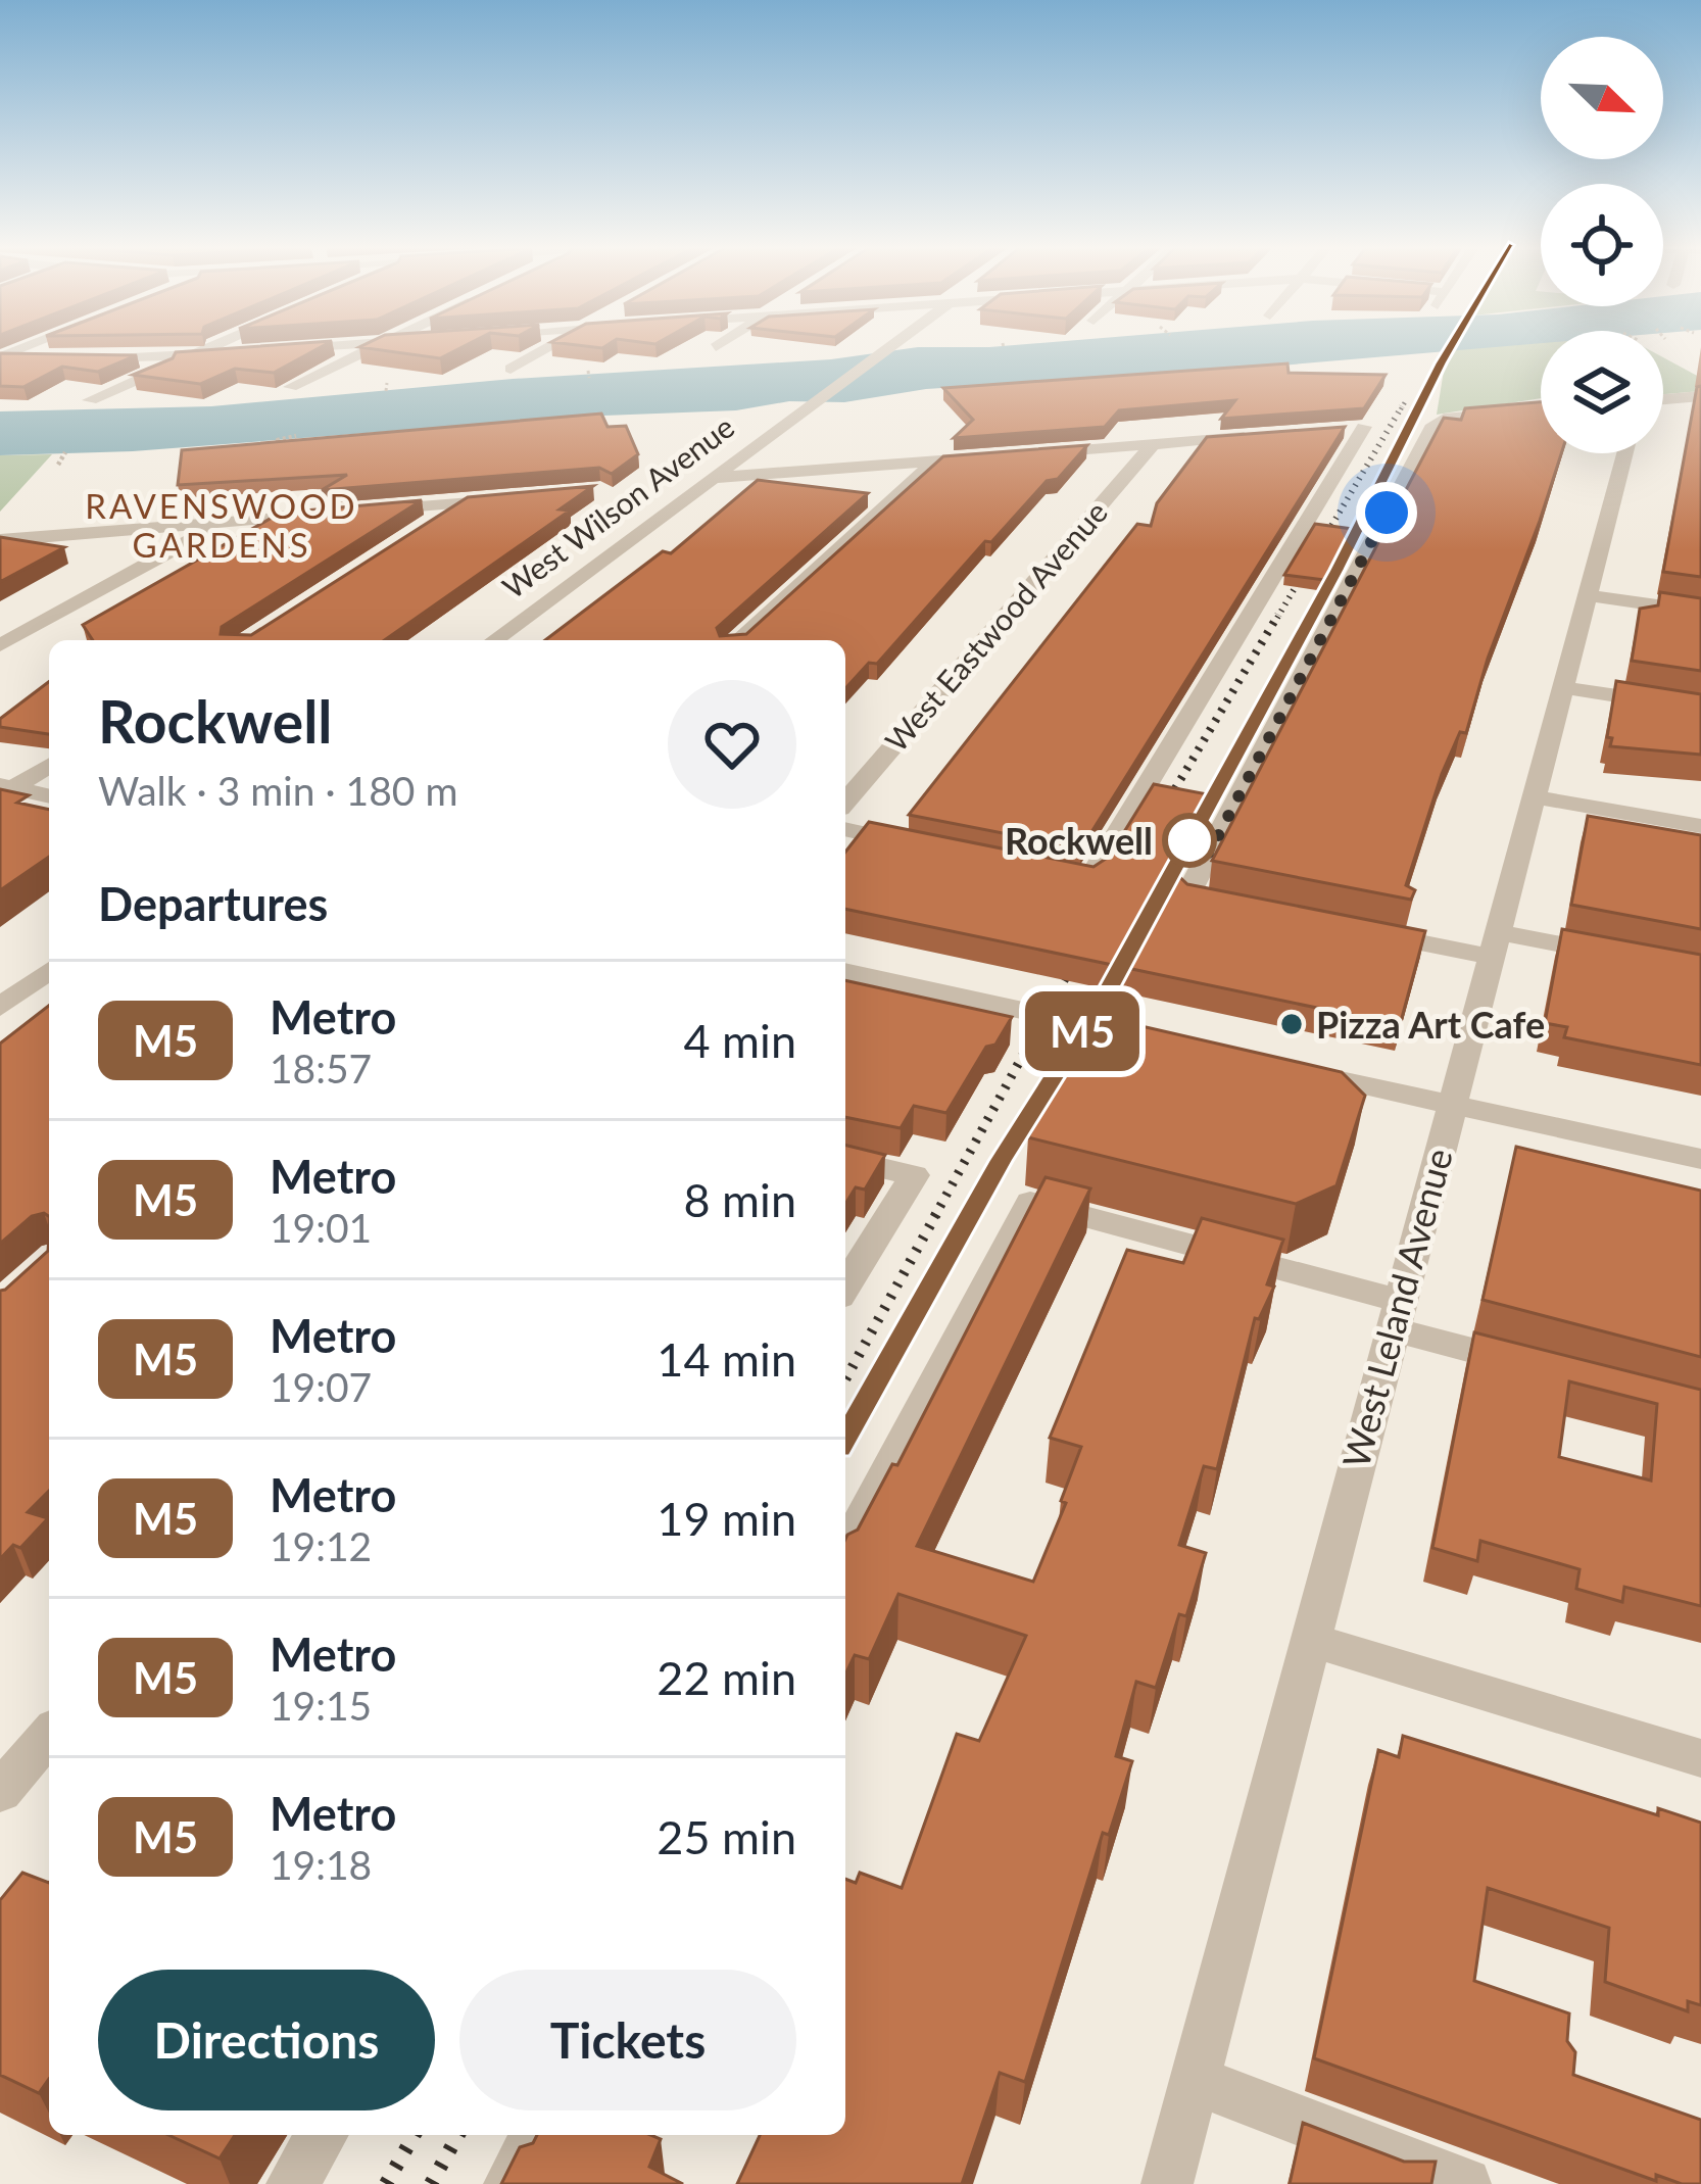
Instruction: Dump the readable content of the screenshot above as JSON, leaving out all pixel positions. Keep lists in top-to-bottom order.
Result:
{
  "streets": {
    "street": ["West Wilson Avenue", "West Eastwood Avenue", "West Leland Avenue"]
  },
  "districts": ["RAVENSWOOD GARDENS"],
  "places": ["Rockwell", "Pizza Art Cafe"],
  "lines": ["metro line M5"],
  "north": "bottom right",
  "page": {
    "on_map": "M5",
    "heading": [
      ["Rockwell", "Walk · 3 min · 180 m"],
      "Departures"
    ],
    "list": [
      {
        "mark": "M5",
        "name": "Metro",
        "note": "18:57",
        "value": "4 min"
      },
      {
        "mark": "M5",
        "name": "Metro",
        "note": "19:01",
        "value": "8 min"
      },
      {
        "mark": "M5",
        "name": "Metro",
        "note": "19:07",
        "value": "14 min"
      },
      {
        "mark": "M5",
        "name": "Metro",
        "note": "19:12",
        "value": "19 min"
      },
      {
        "mark": "M5",
        "name": "Metro",
        "note": "19:15",
        "value": "22 min"
      },
      {
        "mark": "M5",
        "name": "Metro",
        "note": "19:18",
        "value": "25 min"
      }
    ],
    "buttons": ["Directions", "Tickets"]
  }
}
